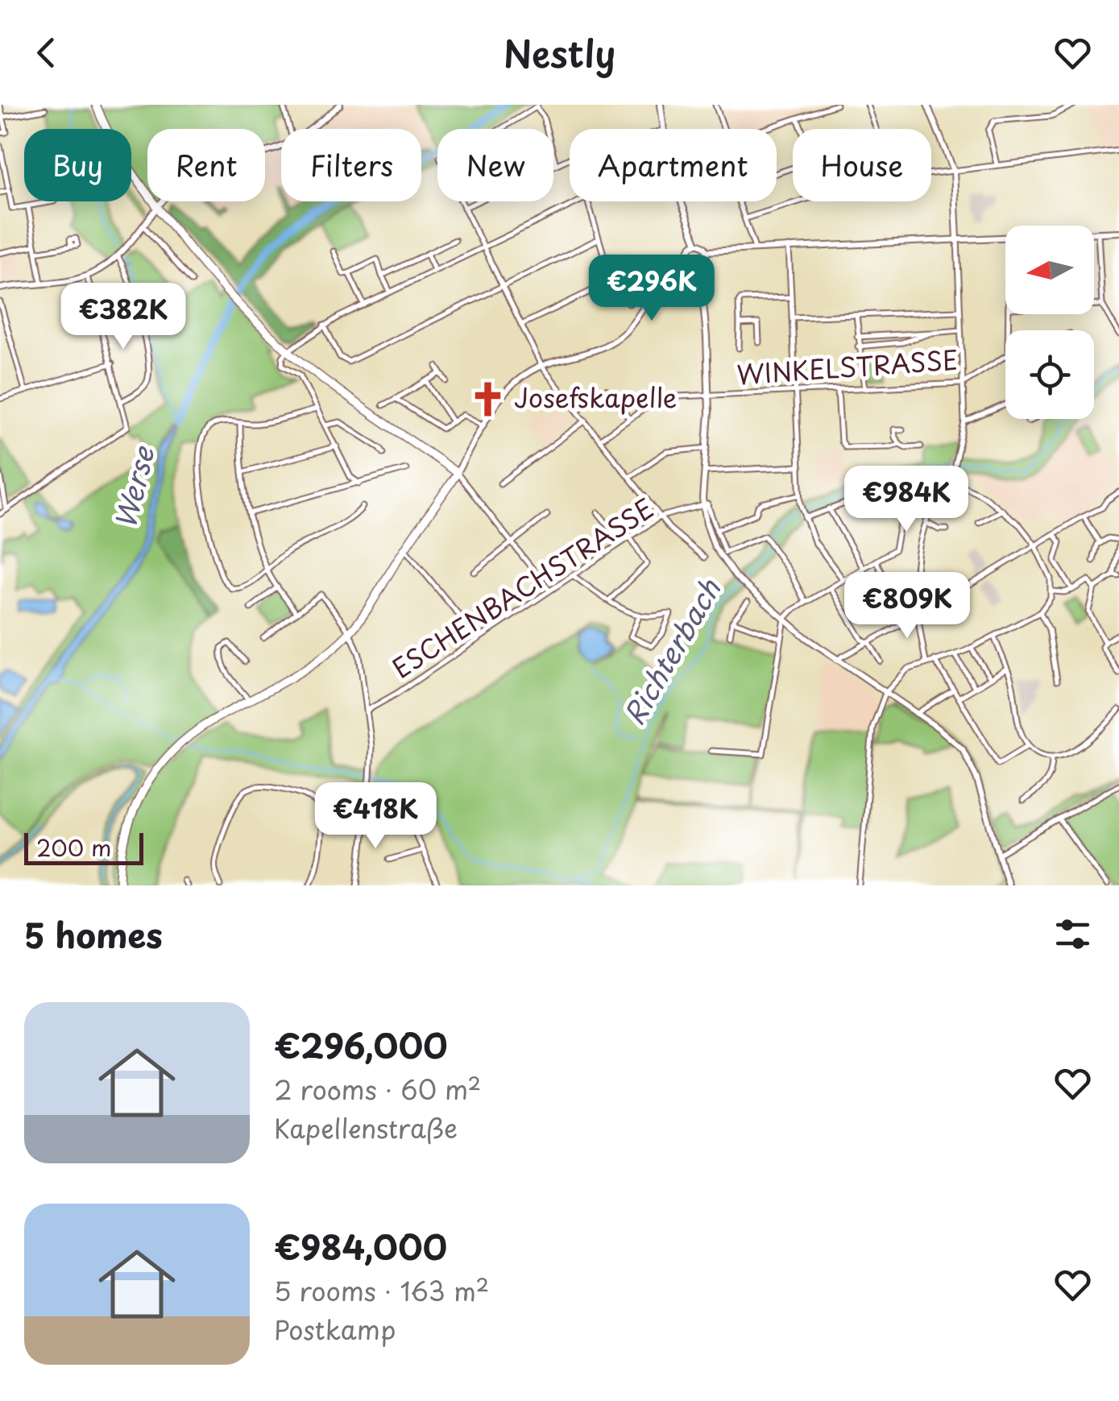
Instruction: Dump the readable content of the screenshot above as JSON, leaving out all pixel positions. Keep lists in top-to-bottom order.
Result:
{
  "streets": {
    "street": ["WINKELSTRASSE", "ESCHENBACHSTRASSE"]
  },
  "water": ["Werse", "Richterbach"],
  "places": {
    "church": ["Josefskapelle"]
  },
  "scale_bar": "200 m",
  "north": "left",
  "page": {
    "header": "Nestly",
    "chip": [
      "Buy",
      "Rent",
      "Filters",
      "New",
      "Apartment",
      "House"
    ],
    "price": [
      "€296K",
      "€382K",
      "€984K",
      "€809K",
      "€418K"
    ],
    "scale": "200 m",
    "heading": "5 homes",
    "list": [
      {
        "name": "€296,000",
        "note": "2 rooms · 60 m² · Kapellenstraße"
      },
      {
        "name": "€984,000",
        "note": "5 rooms · 163 m² · Postkamp"
      }
    ]
  }
}
